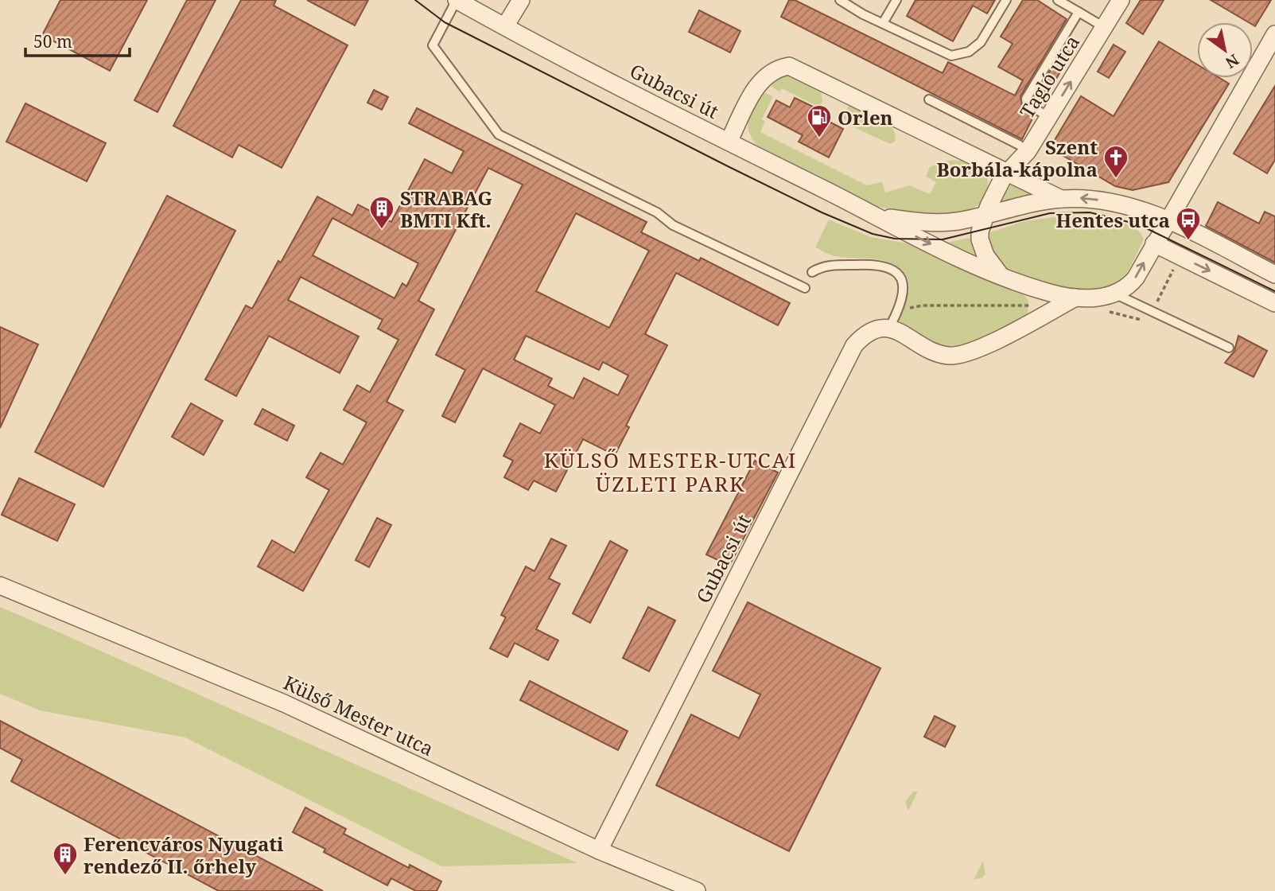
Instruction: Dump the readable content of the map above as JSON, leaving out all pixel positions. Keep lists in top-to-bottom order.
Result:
{
  "streets": {
    "street": ["Tagló utca", "Gubacsi út", "Külső Mester utca"]
  },
  "crossings": [
    ["Tagló utca", "Gubacsi út"],
    ["Gubacsi út", "Külső Mester utca"]
  ],
  "one_way": ["Tagló utca"],
  "districts": ["KÜLSŐ MESTER-UTCAI ÜZLETI PARK"],
  "places": {
    "fuel station": ["Orlen"],
    "church": ["Szent Borbála-kápolna"],
    "building": ["STRABAG BMTI Kft.", "Ferencváros Nyugati rendező II. őrhely"],
    "bus stop": ["Hentes utca"]
  },
  "scale_bar": "50 m",
  "north": "bottom right"
}
